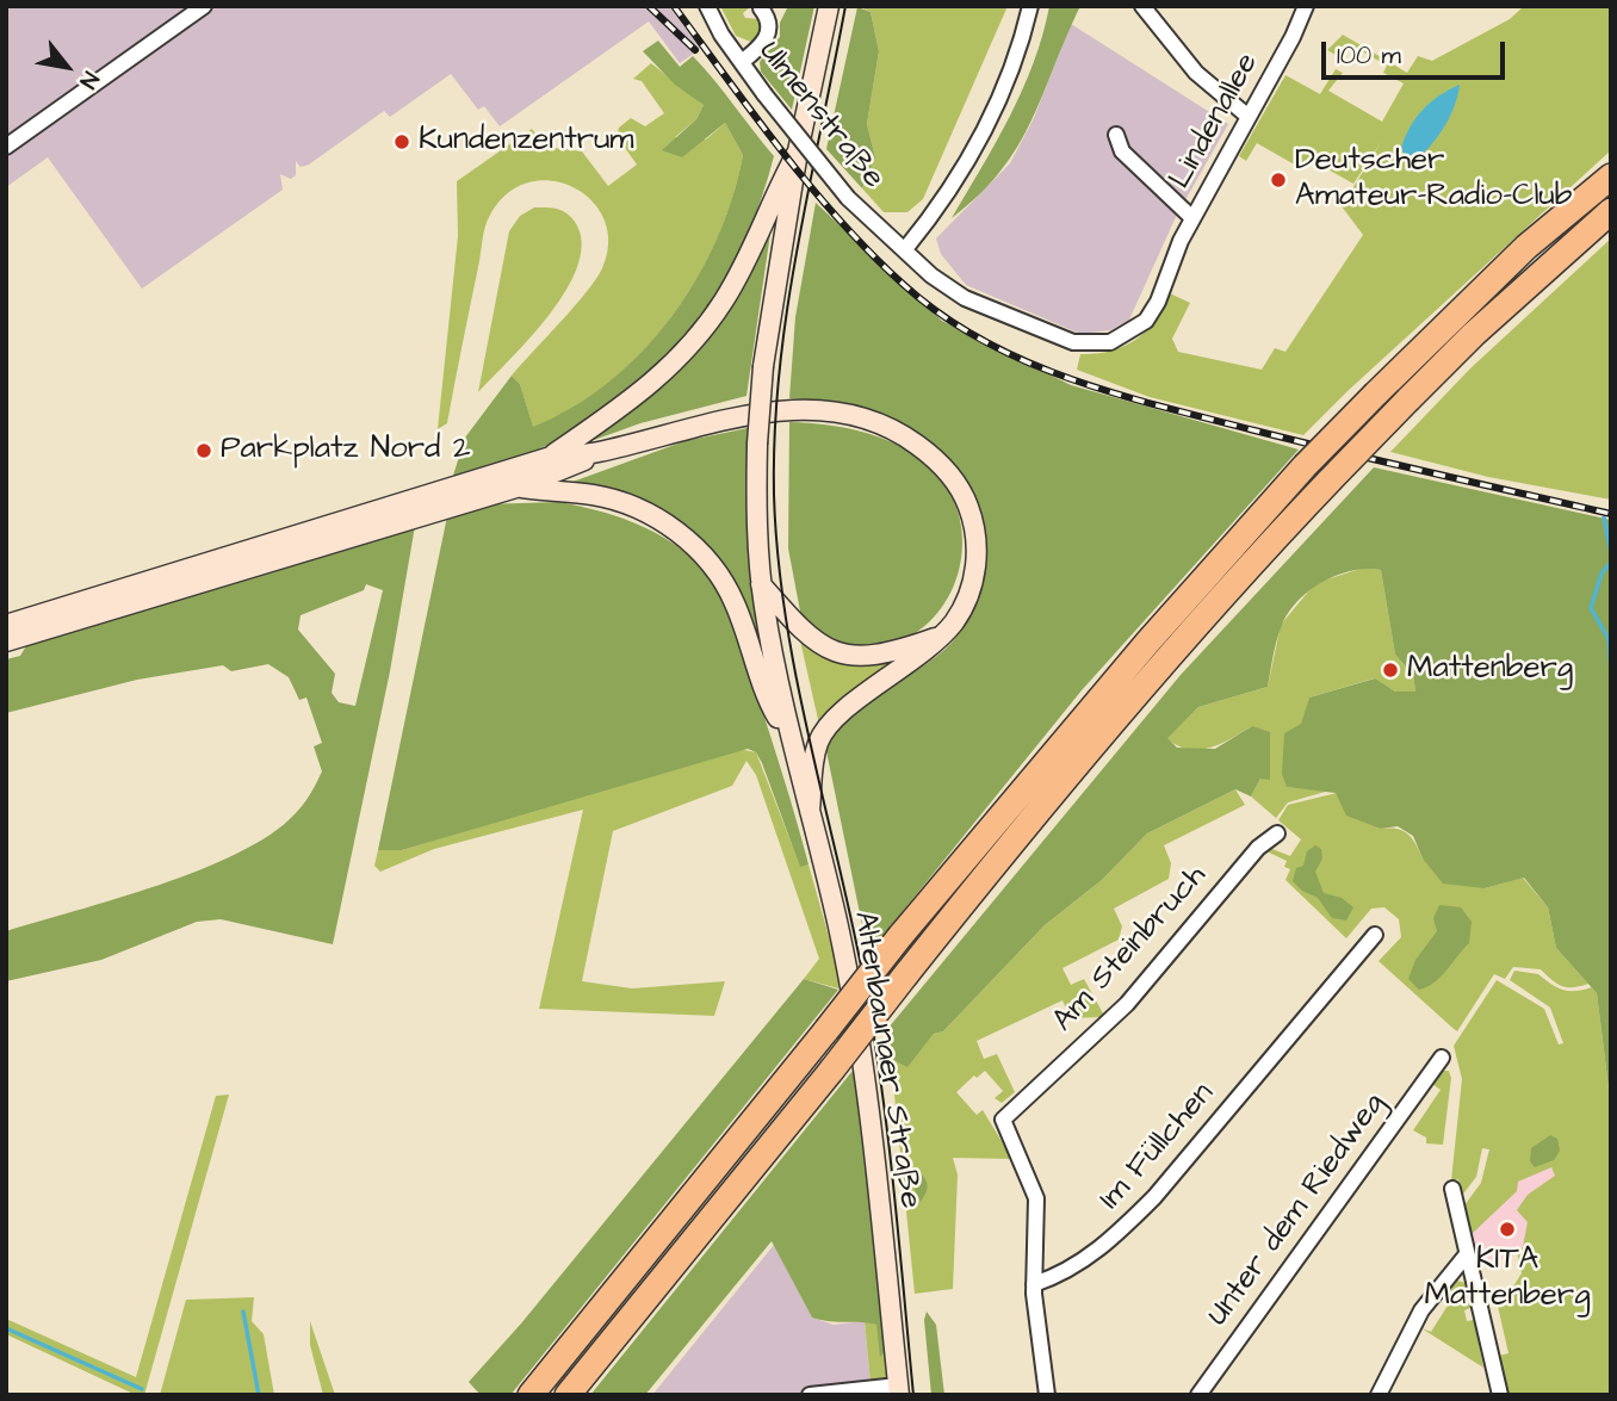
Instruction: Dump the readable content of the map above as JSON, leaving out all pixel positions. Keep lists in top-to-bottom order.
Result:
{
  "streets": {
    "main road": ["Altenbaunaer Straße"],
    "street": [
      "Ulmenstraße",
      "Lindenallee",
      "Am Steinbruch",
      "Im Füllchen",
      "Unter dem Riedweg"
    ]
  },
  "crossings": [
    ["Ulmenstraße", "Lindenallee"],
    ["Am Steinbruch", "Im Füllchen"]
  ],
  "places": [
    "Kundenzentrum",
    "Deutscher Amateur-Radio-Club",
    "Parkplatz Nord 2",
    "Mattenberg",
    "KITA Mattenberg"
  ],
  "scale_bar": "100 m",
  "north": "bottom right"
}
